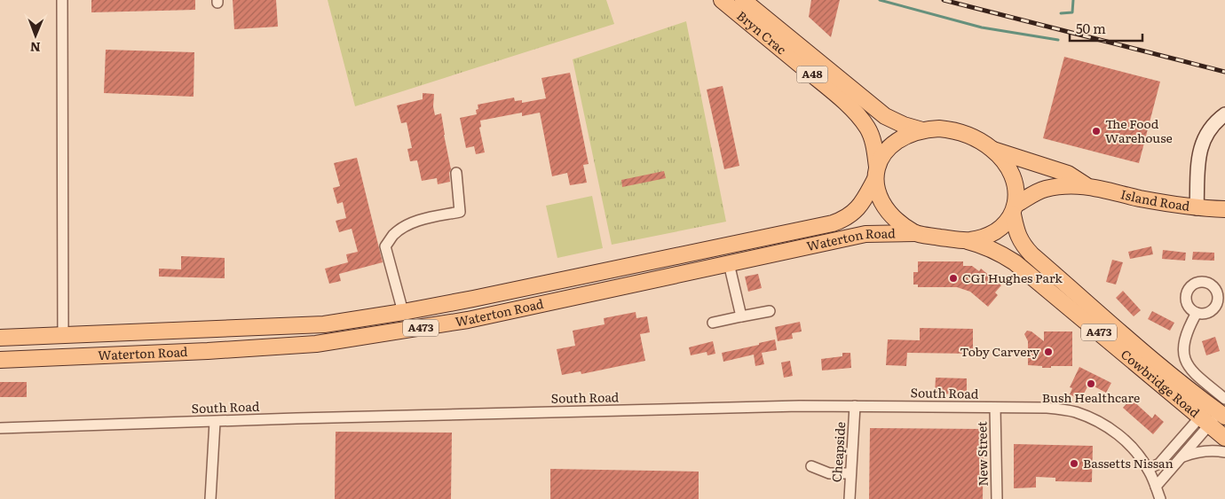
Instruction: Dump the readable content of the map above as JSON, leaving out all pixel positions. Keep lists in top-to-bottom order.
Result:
{
  "streets": {
    "main road": [
      "Bryn Crac",
      "A48",
      "Island Road",
      "Waterton Road",
      "A473",
      "Cowbridge Road"
    ],
    "street": ["South Road", "Cheapside", "New Street"]
  },
  "crossings": [
    ["Bryn Crac", "A48"],
    ["Bryn Crac", "Waterton Road"],
    ["Bryn Crac", "Cowbridge Road"],
    ["A48", "Island Road"],
    ["A48", "Waterton Road"],
    ["A48", "Cowbridge Road"],
    ["Waterton Road", "Cowbridge Road"],
    ["South Road", "Cheapside"],
    ["South Road", "New Street"]
  ],
  "places": [
    "The Food Warehouse",
    "CGI Hughes Park",
    "Toby Carvery",
    "Bush Healthcare",
    "Bassetts Nissan"
  ],
  "scale_bar": "50 m",
  "north": "bottom"
}
